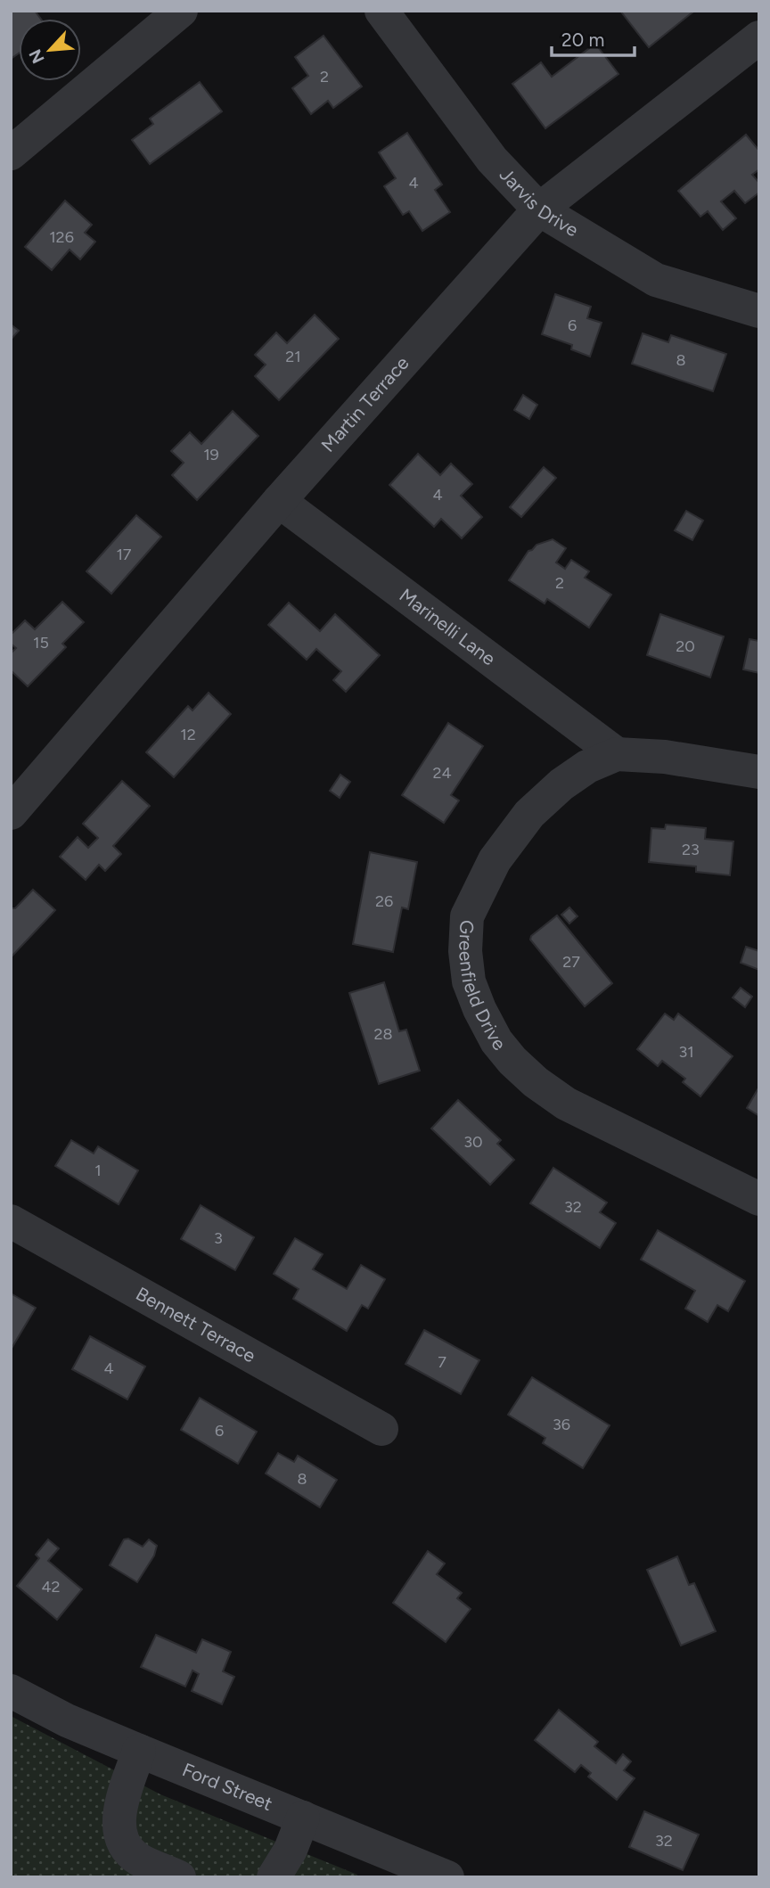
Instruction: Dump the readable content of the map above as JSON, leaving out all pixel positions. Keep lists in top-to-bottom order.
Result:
{
  "streets": {
    "street": [
      "Jarvis Drive",
      "Martin Terrace",
      "Marinelli Lane",
      "Greenfield Drive",
      "Bennett Terrace",
      "Ford Street"
    ]
  },
  "crossings": [
    ["Jarvis Drive", "Martin Terrace"],
    ["Martin Terrace", "Marinelli Lane"],
    ["Marinelli Lane", "Greenfield Drive"]
  ],
  "house_numbers": [
    "2",
    "4",
    "126",
    "6",
    "21",
    "8",
    "19",
    "4",
    "17",
    "2",
    "15",
    "20",
    "12",
    "24",
    "23",
    "26",
    "27",
    "28",
    "31",
    "30",
    "1",
    "32",
    "3",
    "7",
    "4",
    "36",
    "6",
    "8",
    "42",
    "32"
  ],
  "scale_bar": "20 m",
  "north": "bottom left"
}
